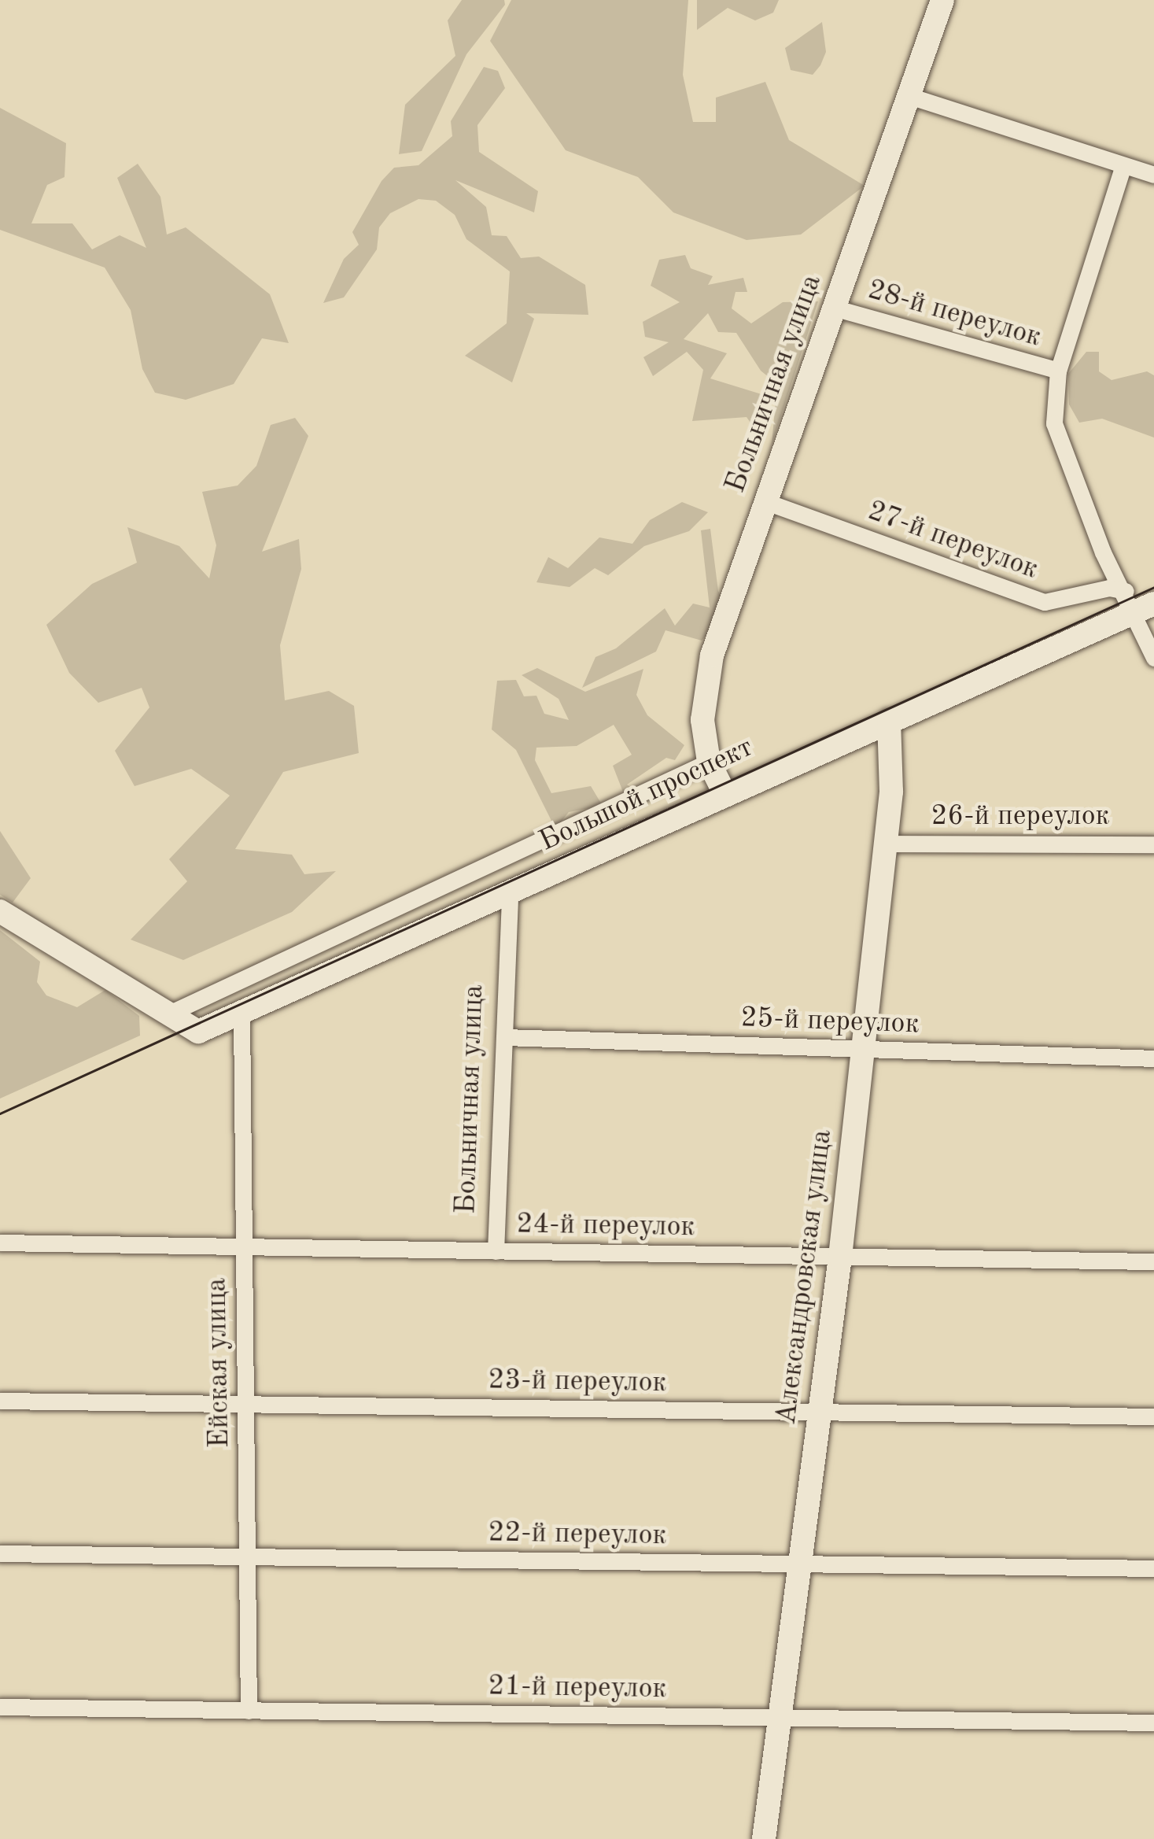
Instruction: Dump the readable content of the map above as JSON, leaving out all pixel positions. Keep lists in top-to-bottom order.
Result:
{
  "streets": {
    "main road": ["Больничная улица", "Большой проспект", "Александровская улица"],
    "street": [
      "28-й переулок",
      "27-й переулок",
      "26-й переулок",
      "25-й переулок",
      "24-й переулок",
      "Ейская улица",
      "23-й переулок",
      "22-й переулок",
      "21-й переулок"
    ]
  },
  "crossings": [
    ["28-й переулок", "Больничная улица"],
    ["Больничная улица", "27-й переулок"],
    ["Больничная улица", "Большой проспект"],
    ["Больничная улица", "25-й переулок"],
    ["Больничная улица", "24-й переулок"],
    ["27-й переулок", "Большой проспект"],
    ["Большой проспект", "Александровская улица"],
    ["Большой проспект", "Ейская улица"],
    ["26-й переулок", "Александровская улица"],
    ["25-й переулок", "Александровская улица"],
    ["24-й переулок", "Александровская улица"],
    ["24-й переулок", "Ейская улица"],
    ["Александровская улица", "23-й переулок"],
    ["Александровская улица", "22-й переулок"],
    ["Александровская улица", "21-й переулок"],
    ["Ейская улица", "23-й переулок"],
    ["Ейская улица", "22-й переулок"],
    ["Ейская улица", "21-й переулок"]
  ]
}
